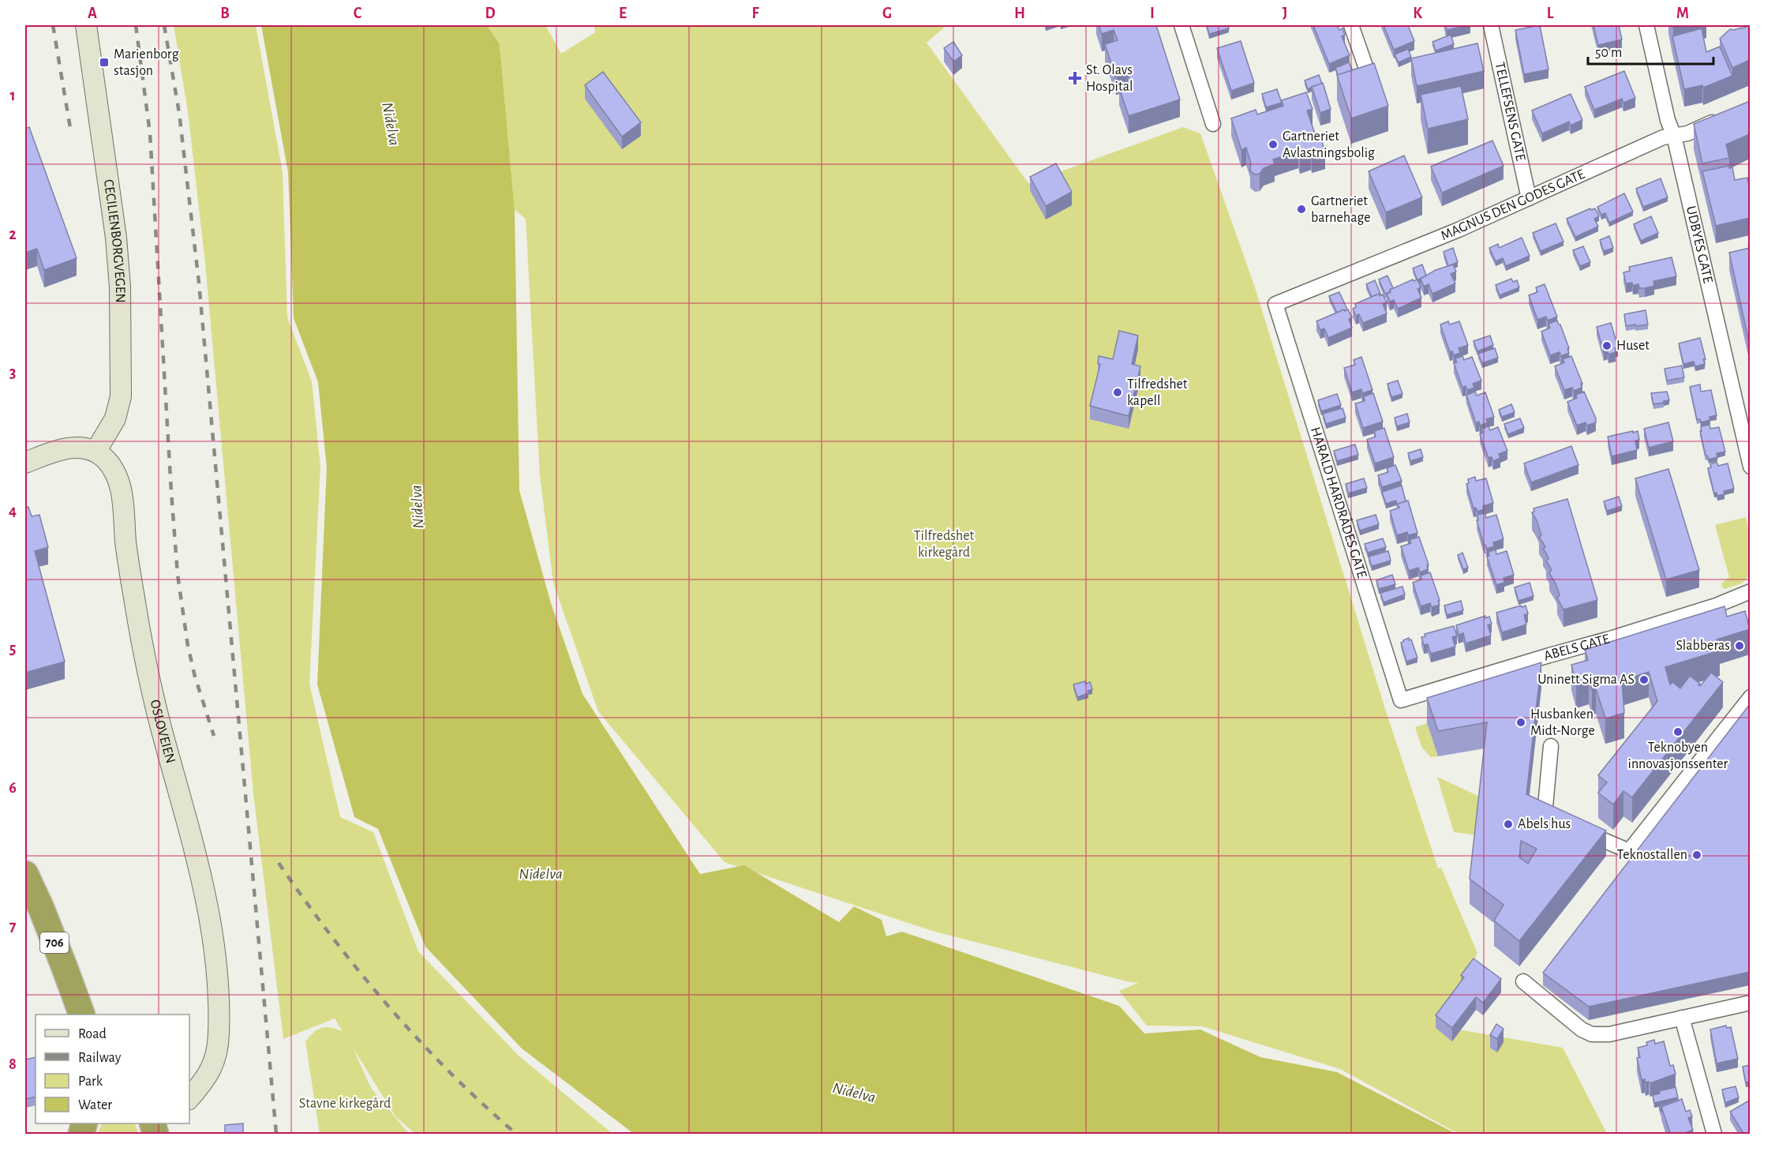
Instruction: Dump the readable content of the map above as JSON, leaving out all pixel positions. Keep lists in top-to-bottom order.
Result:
{
  "streets": {
    "highway": ["706"],
    "street": [
      "TELLEFSENS GATE",
      "MAGNUS DEN GODES GATE",
      "CECILIENBORGVEGEN",
      "UDBYES GATE",
      "HARALD HARDRÅDES GATE",
      "ABELS GATE",
      "OSLOVEIEN"
    ]
  },
  "crossings": [
    ["TELLEFSENS GATE", "MAGNUS DEN GODES GATE"],
    ["MAGNUS DEN GODES GATE", "UDBYES GATE"],
    ["MAGNUS DEN GODES GATE", "HARALD HARDRÅDES GATE"],
    ["CECILIENBORGVEGEN", "OSLOVEIEN"],
    ["HARALD HARDRÅDES GATE", "ABELS GATE"]
  ],
  "water": ["Nidelva"],
  "parks": ["Tilfredshet kirkegård", "Stavne kirkegård"],
  "places": {
    "transit": ["Marienborg stasjon"],
    "health": ["St. Olavs Hospital"],
    "other": [
      "Gartneriet Avlastningsbolig",
      "Gartneriet barnehage",
      "Huset",
      "Tilfredshet kapell",
      "Slabberas",
      "Uninett Sigma AS",
      "Husbanken Midt-Norge",
      "Teknobyen innovasjonssenter",
      "Abels hus",
      "Teknostallen"
    ]
  },
  "legend": [
    "Road",
    "Railway",
    "Park",
    "Water"
  ],
  "scale_bar": "50 m",
  "grid": {
    "columns": [
      "A",
      "B",
      "C",
      "D",
      "E",
      "F",
      "G",
      "H",
      "I",
      "J",
      "K",
      "L",
      "M"
    ],
    "rows": [
      "1",
      "2",
      "3",
      "4",
      "5",
      "6",
      "7",
      "8"
    ]
  }
}
